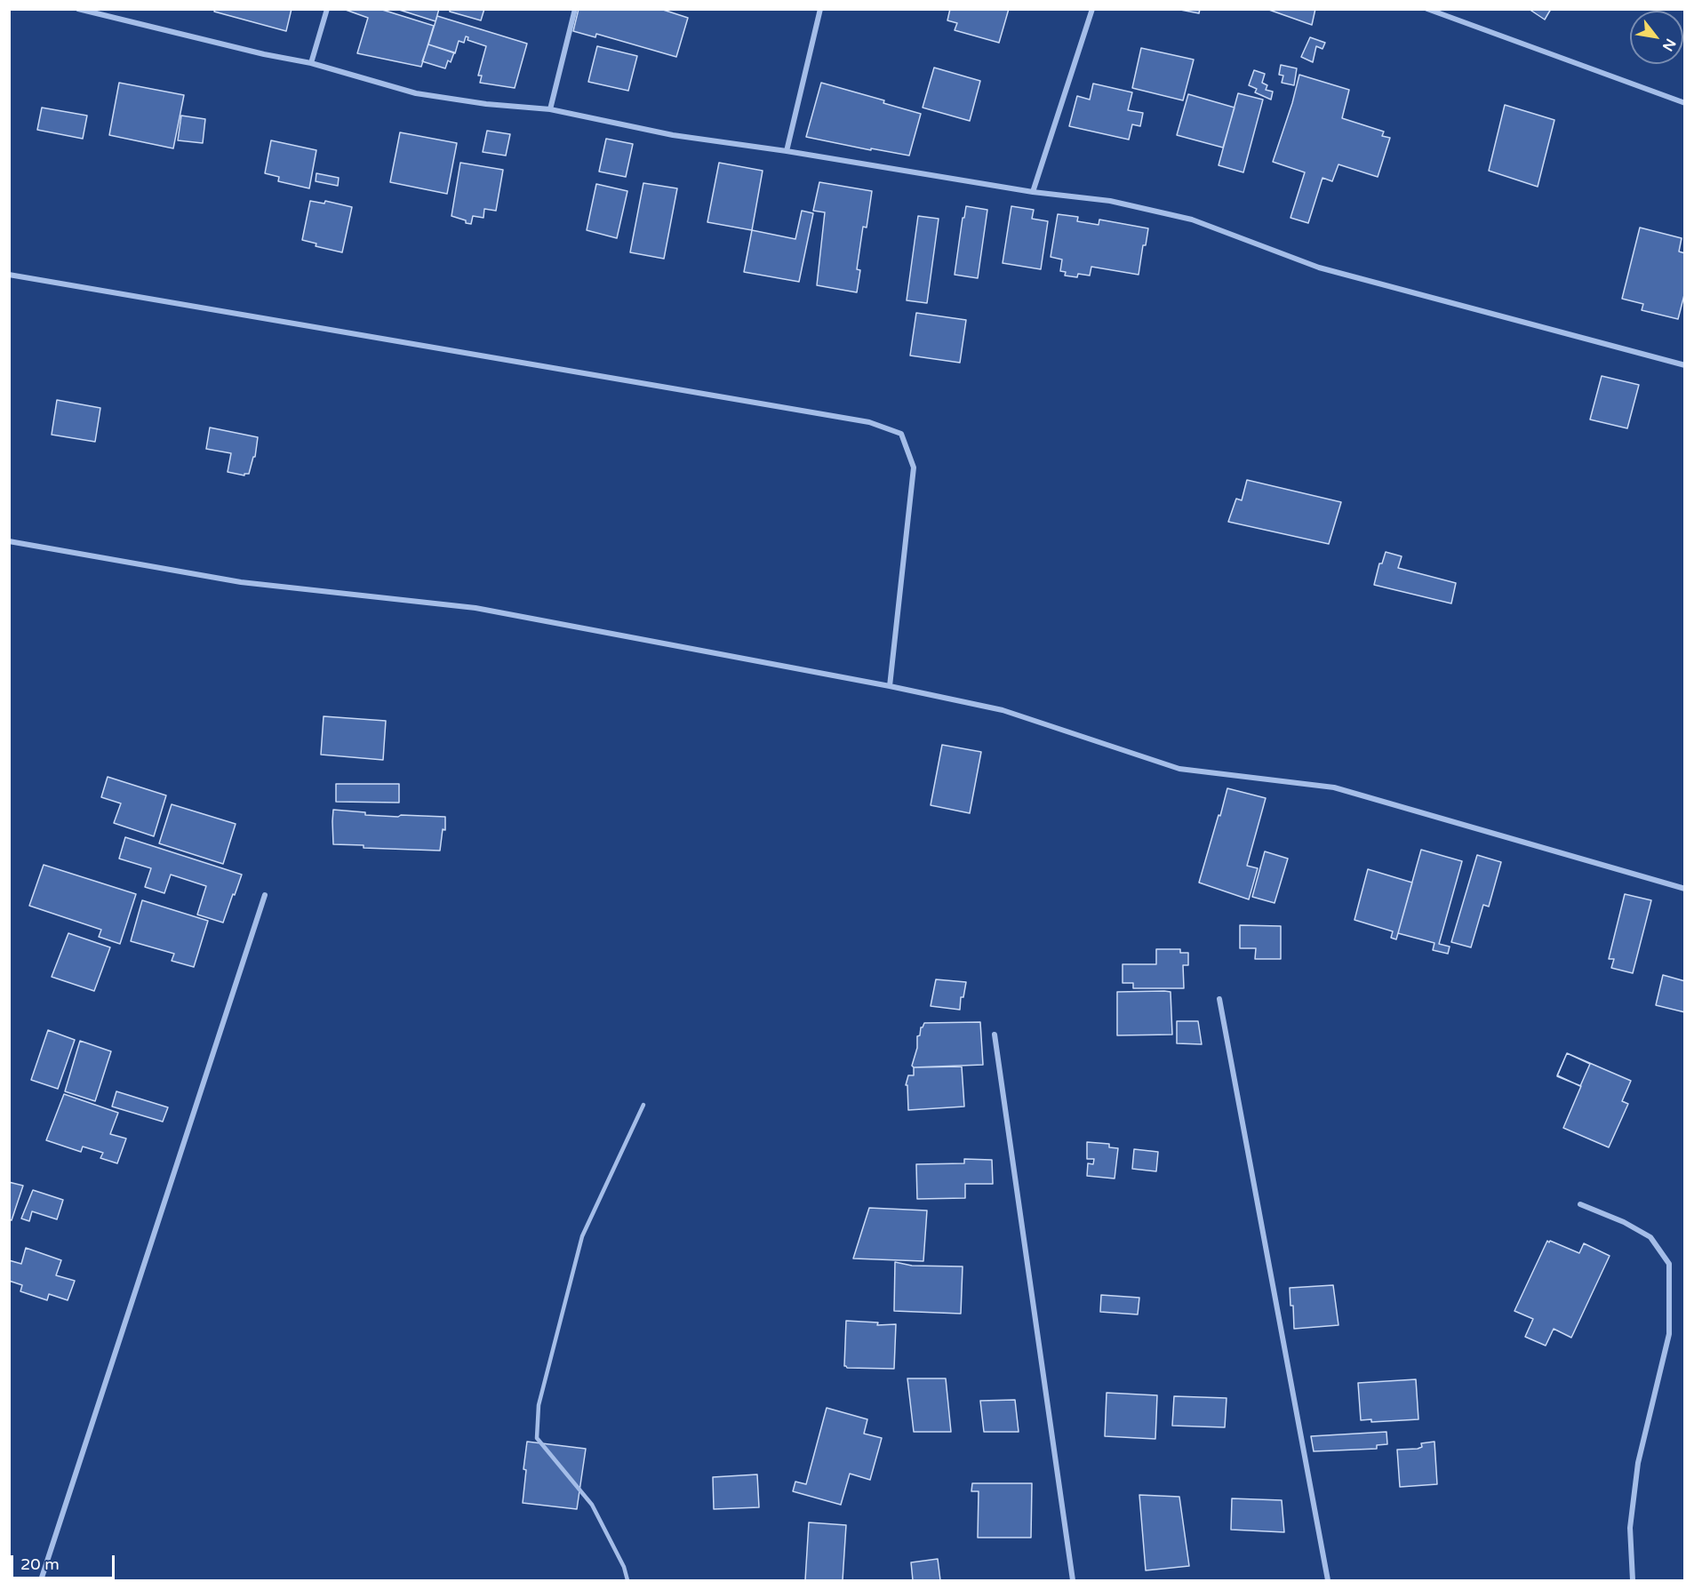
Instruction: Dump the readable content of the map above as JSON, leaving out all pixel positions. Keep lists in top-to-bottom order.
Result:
{
  "scale_bar": "20 m",
  "north": "bottom right"
}
